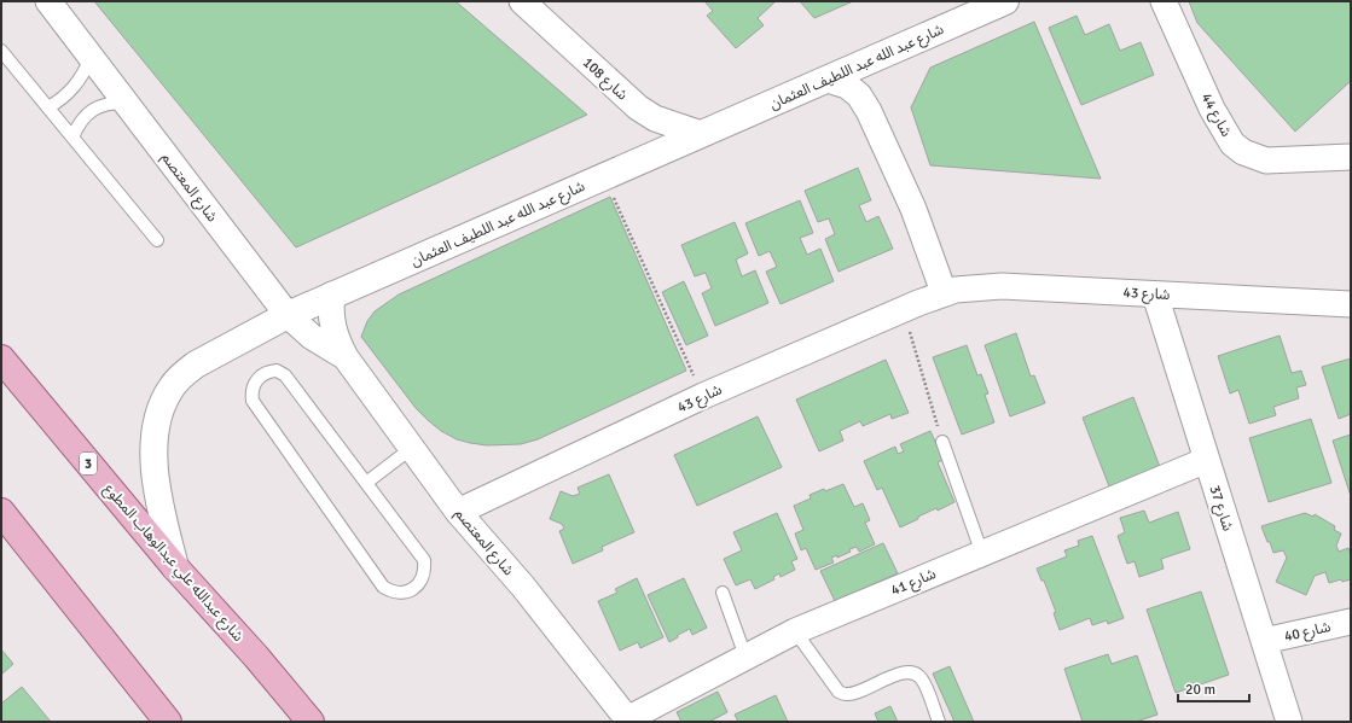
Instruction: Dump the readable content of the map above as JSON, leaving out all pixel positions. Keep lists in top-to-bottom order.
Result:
{
  "streets": {
    "main road": ["3", "شارع عبدالله علي عبدالوهاب المطوع"],
    "street": [
      "شارع عبد الله عبد اللطيف العثمان",
      "شارع 108",
      "شارع 44",
      "شارع المعتصم",
      "شارع 43",
      "شارع 37",
      "شارع 41",
      "شارع 40"
    ]
  },
  "crossings": [
    ["شارع عبد الله عبد اللطيف العثمان", "شارع 108"],
    ["شارع عبد الله عبد اللطيف العثمان", "شارع المعتصم"],
    ["شارع عبد الله عبد اللطيف العثمان", "شارع عبدالله علي عبدالوهاب المطوع"],
    ["شارع المعتصم", "شارع 43"],
    ["شارع المعتصم", "شارع 41"],
    ["شارع 43", "شارع 37"],
    ["شارع 37", "شارع 41"],
    ["شارع 37", "شارع 40"]
  ],
  "scale_bar": "20 m"
}
